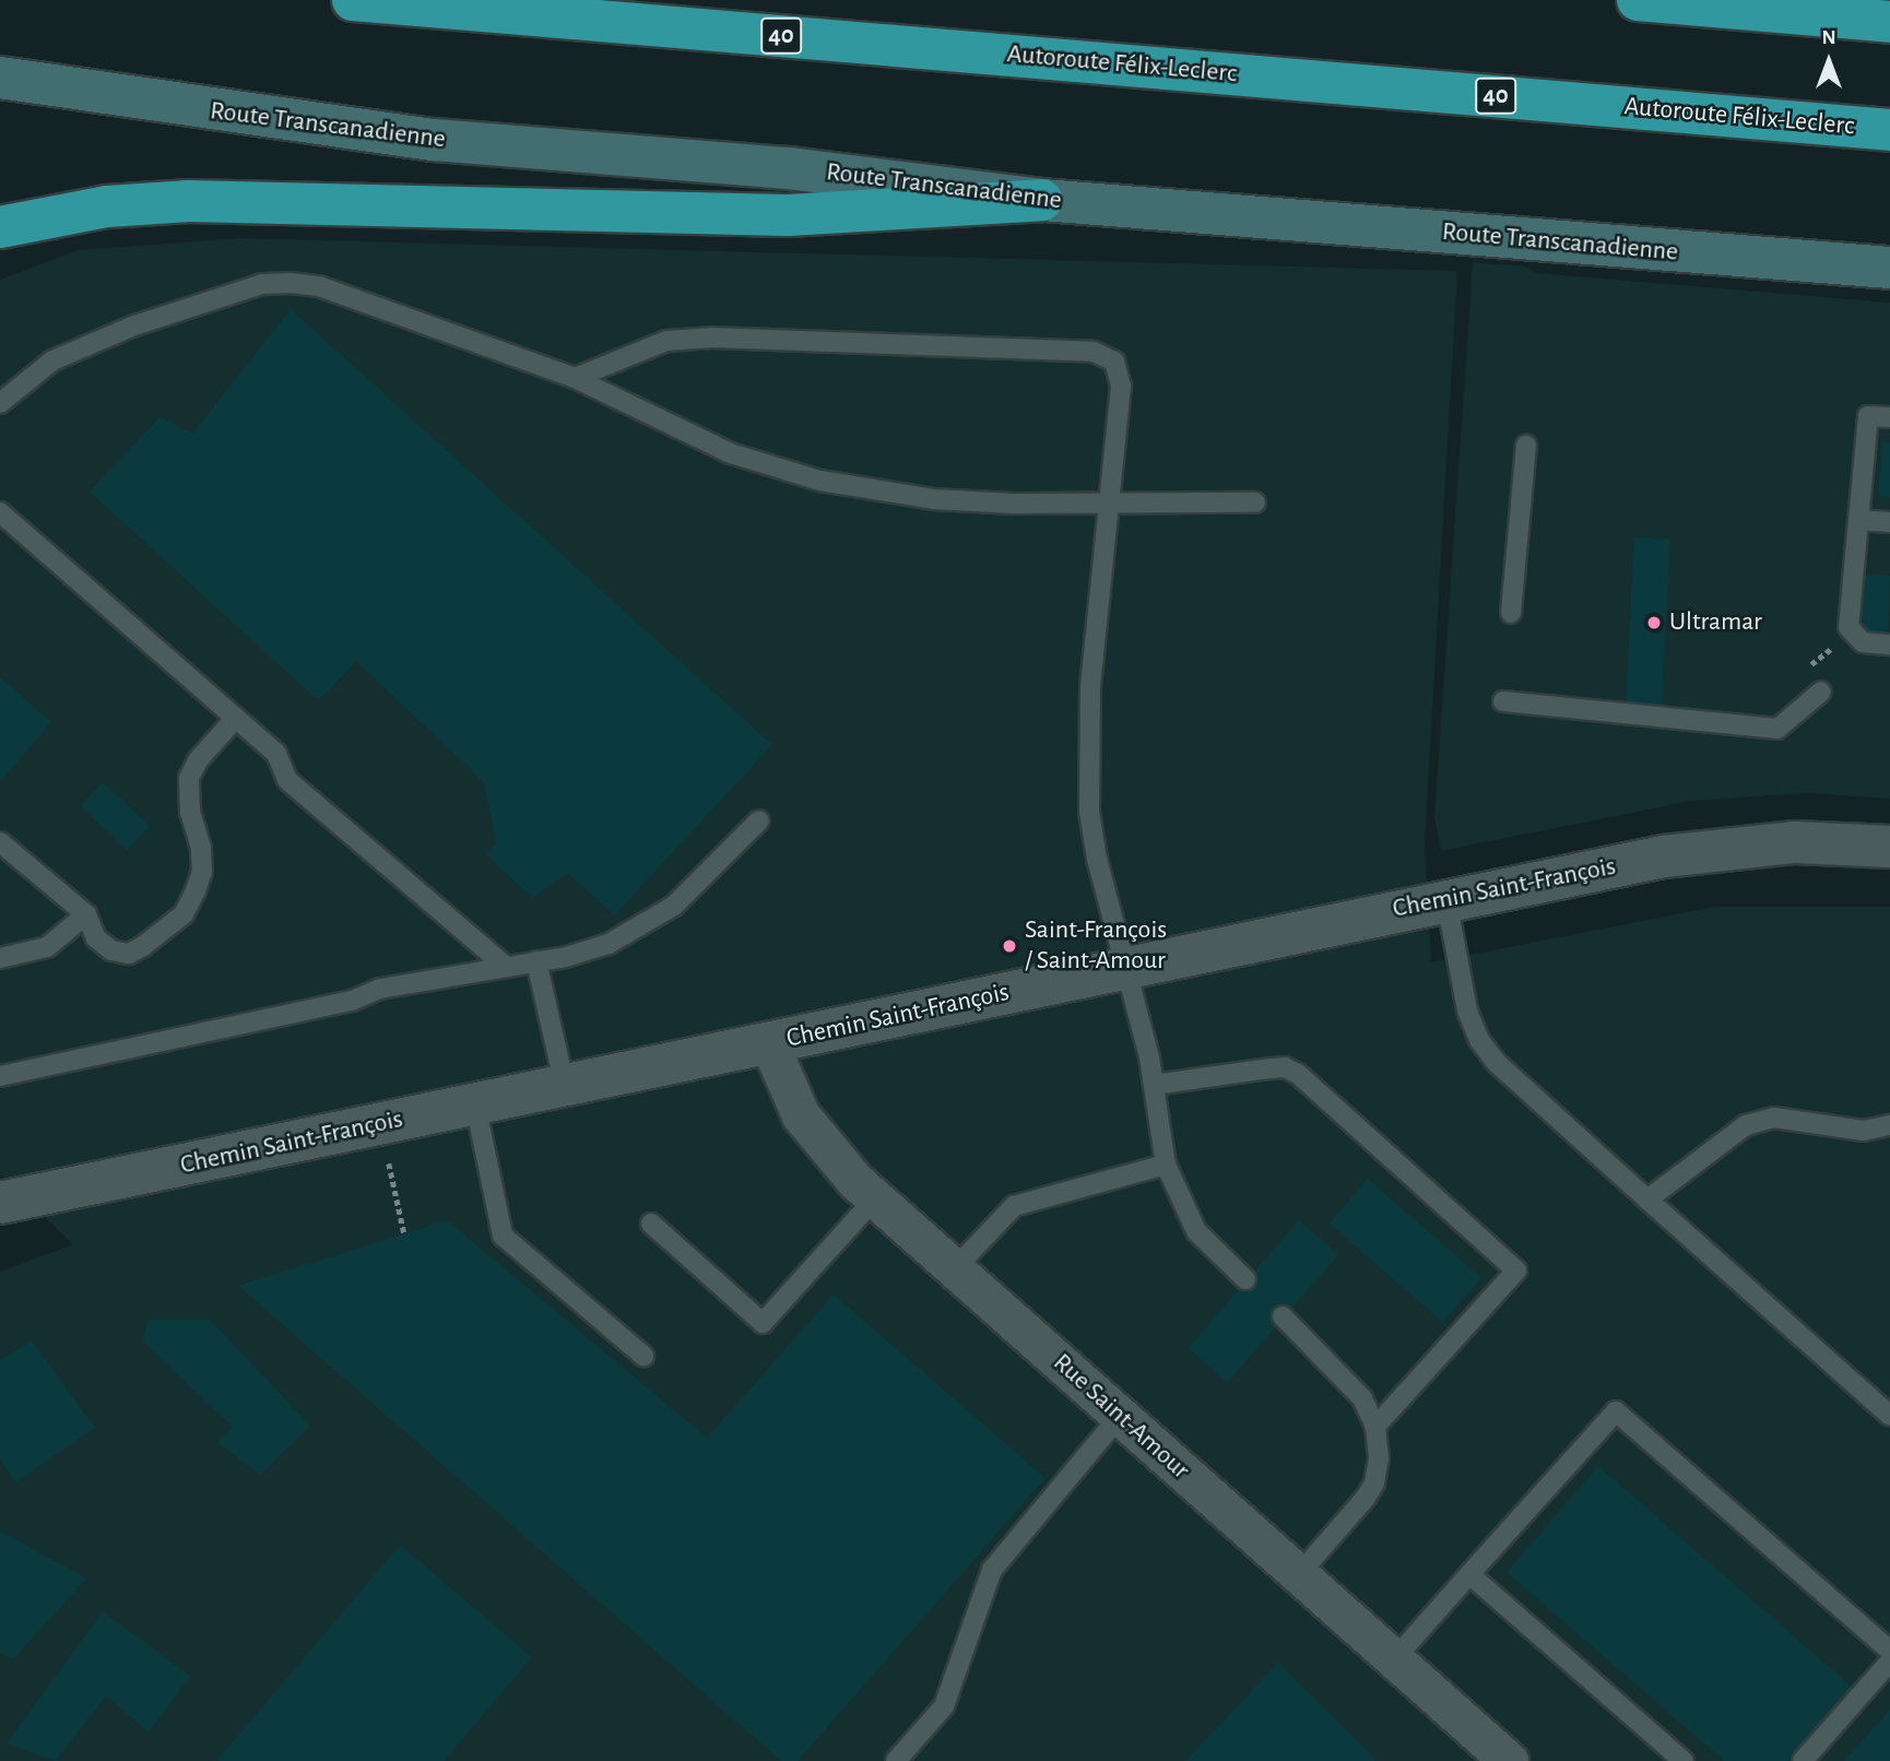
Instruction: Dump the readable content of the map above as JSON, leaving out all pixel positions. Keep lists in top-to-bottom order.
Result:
{
  "streets": {
    "highway": ["40", "Autoroute Félix-Leclerc"],
    "main road": ["Route Transcanadienne"],
    "street": ["Chemin Saint-François", "Rue Saint-Amour"]
  },
  "crossings": [
    ["Chemin Saint-François", "Rue Saint-Amour"]
  ],
  "places": ["Ultramar", "Saint-François / Saint-Amour"],
  "north": "top"
}
